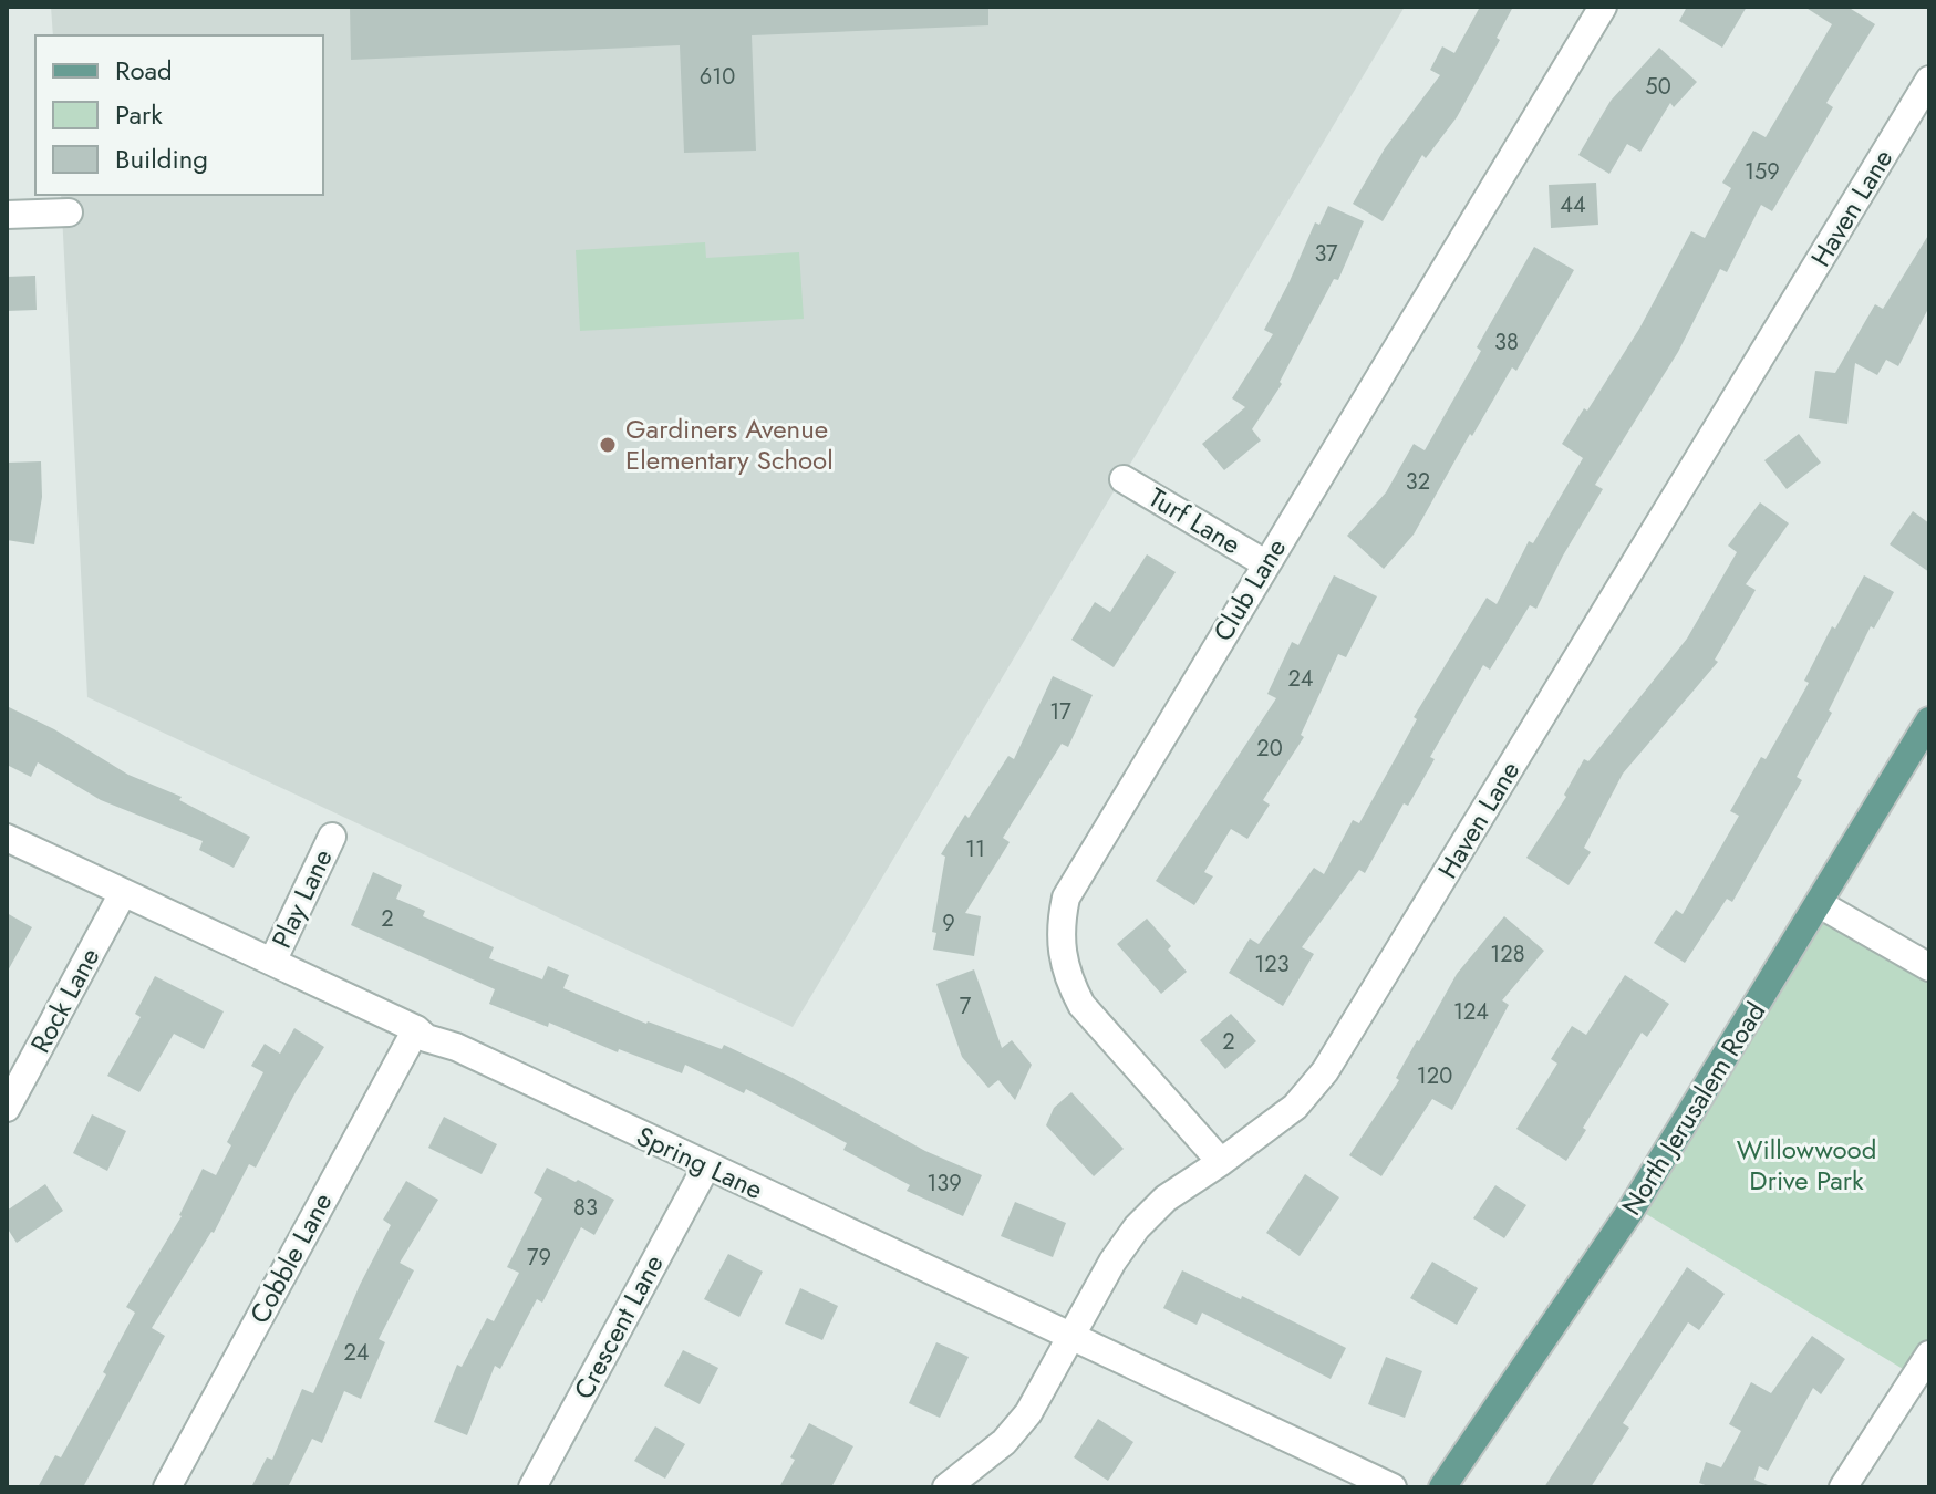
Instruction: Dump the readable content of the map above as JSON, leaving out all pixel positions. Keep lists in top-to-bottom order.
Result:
{
  "streets": {
    "main road": ["North Jerusalem Road"],
    "street": [
      "Haven Lane",
      "Turf Lane",
      "Club Lane",
      "Play Lane",
      "Rock Lane",
      "Spring Lane",
      "Cobble Lane",
      "Crescent Lane"
    ]
  },
  "crossings": [
    ["Haven Lane", "Club Lane"],
    ["Haven Lane", "Spring Lane"],
    ["Turf Lane", "Club Lane"],
    ["Play Lane", "Spring Lane"],
    ["Rock Lane", "Spring Lane"],
    ["Spring Lane", "Cobble Lane"],
    ["Spring Lane", "Crescent Lane"]
  ],
  "parks": ["Willowwood Drive Park"],
  "places": ["Gardiners Avenue Elementary School"],
  "house_numbers": [
    "610",
    "50",
    "159",
    "44",
    "37",
    "38",
    "32",
    "24",
    "17",
    "20",
    "11",
    "2",
    "9",
    "128",
    "123",
    "7",
    "124",
    "2",
    "120",
    "139",
    "83",
    "79",
    "24"
  ],
  "legend": ["Road", "Park", "Building"]
}
